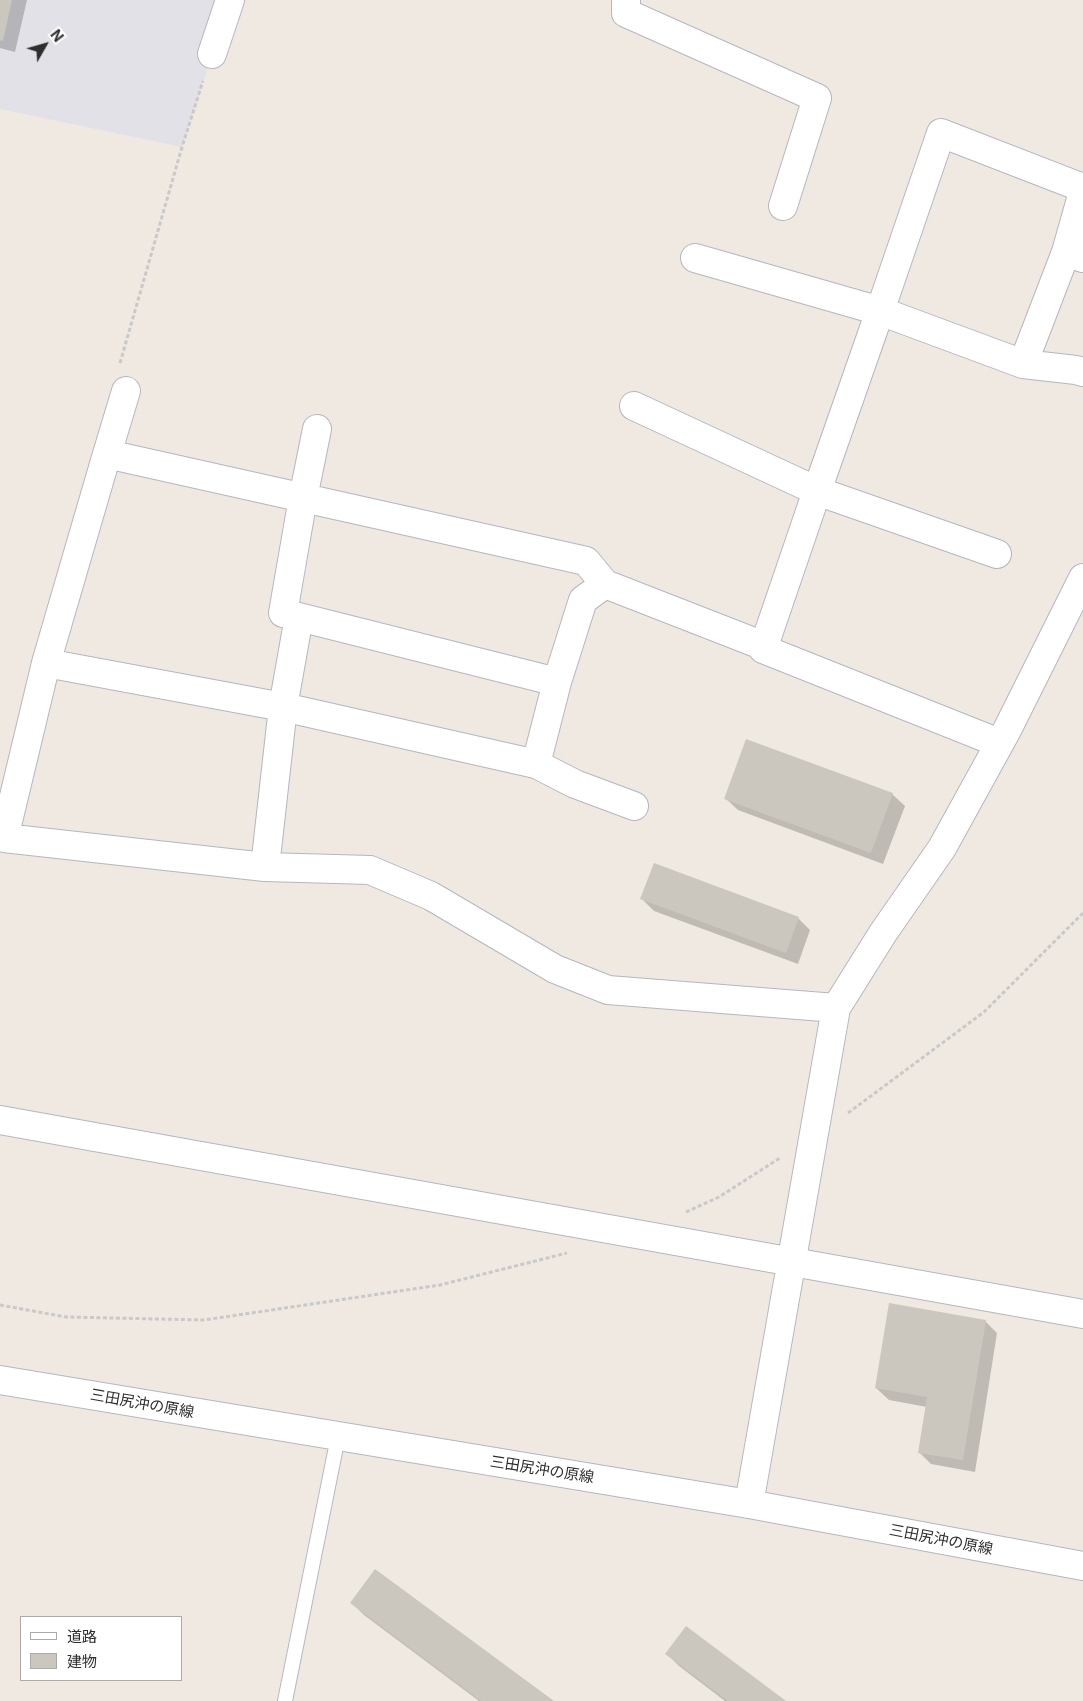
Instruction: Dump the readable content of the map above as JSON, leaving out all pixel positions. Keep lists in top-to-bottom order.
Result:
{
  "streets": {
    "street": ["三田尻沖の原線"]
  },
  "legend": ["道路", "建物"],
  "north": "top right"
}
